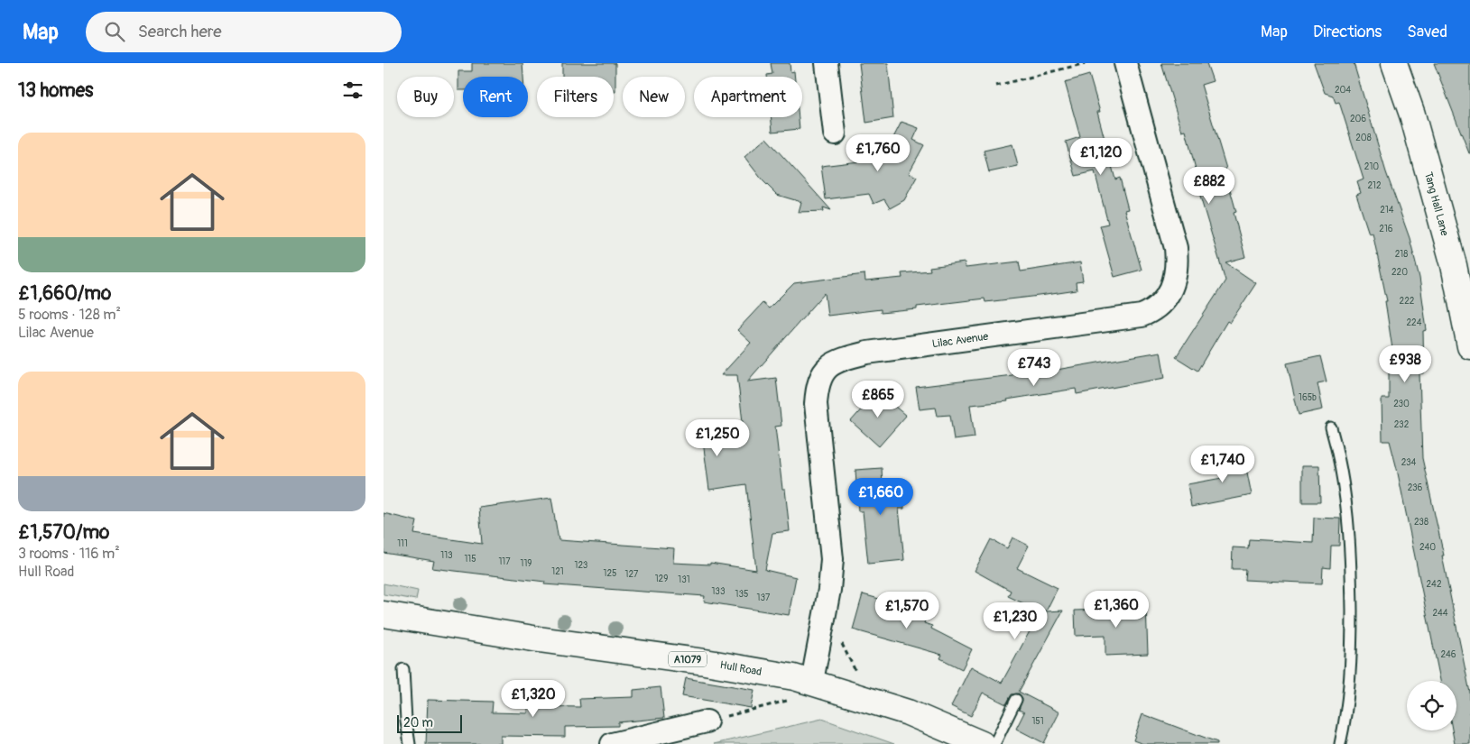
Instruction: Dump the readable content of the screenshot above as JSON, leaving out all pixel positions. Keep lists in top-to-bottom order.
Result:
{
  "streets": {
    "main road": ["Tang Hall Lane", "A1079", "Hull Road"],
    "street": ["Lilac Avenue"]
  },
  "crossings": [
    ["Lilac Avenue", "Hull Road"]
  ],
  "house_numbers": [
    "204",
    "206",
    "208",
    "210",
    "212",
    "214",
    "216",
    "218",
    "220",
    "222",
    "224",
    "165b",
    "230",
    "232",
    "234",
    "236",
    "238",
    "111",
    "240",
    "113",
    "115",
    "117",
    "119",
    "123",
    "121",
    "125",
    "127",
    "129",
    "131",
    "242",
    "133",
    "135",
    "137",
    "244",
    "246",
    "151"
  ],
  "scale_bar": "20 m",
  "page": {
    "header": "Map",
    "search": "Search here",
    "nav": ["Map", "Directions", "Saved"],
    "heading": "13 homes",
    "chip": [
      "Buy",
      "Rent",
      "Filters",
      "New",
      "Apartment"
    ],
    "list": [
      {
        "name": "£1,660/mo",
        "note": "5 rooms · 128 m² · Lilac Avenue"
      },
      {
        "name": "£1,570/mo",
        "note": "3 rooms · 116 m² · Hull Road"
      }
    ],
    "price": [
      "£1,760",
      "£1,120",
      "£882",
      "£938",
      "£743",
      "£865",
      "£1,250",
      "£1,740",
      "£1,660",
      "£1,360",
      "£1,570",
      "£1,230",
      "£1,320"
    ],
    "scale": "20 m"
  }
}
